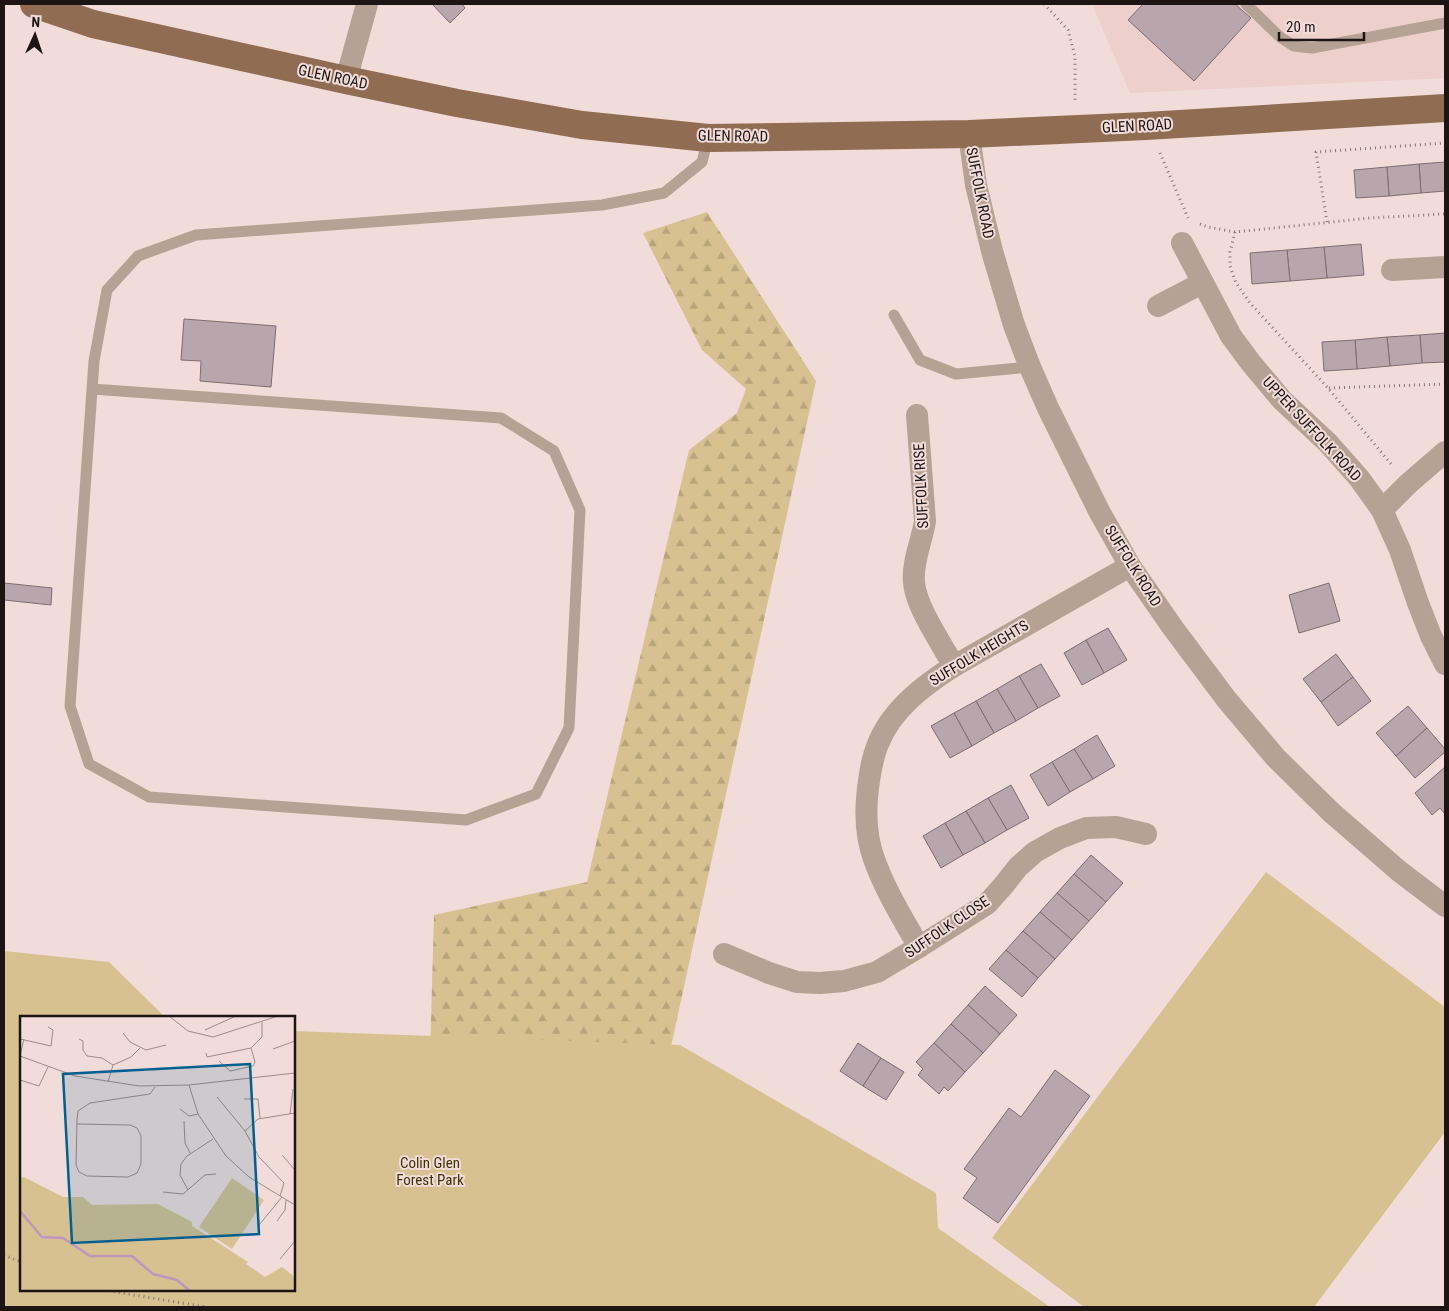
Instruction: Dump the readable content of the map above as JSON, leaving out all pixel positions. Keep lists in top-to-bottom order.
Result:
{
  "streets": {
    "main road": ["GLEN ROAD"],
    "street": [
      "SUFFOLK ROAD",
      "UPPER SUFFOLK ROAD",
      "SUFFOLK RISE",
      "SUFFOLK HEIGHTS",
      "SUFFOLK CLOSE"
    ]
  },
  "crossings": [
    ["GLEN ROAD", "SUFFOLK ROAD"],
    ["SUFFOLK ROAD", "SUFFOLK HEIGHTS"],
    ["SUFFOLK RISE", "SUFFOLK HEIGHTS"],
    ["SUFFOLK HEIGHTS", "SUFFOLK CLOSE"]
  ],
  "parks": ["Colin Glen Forest Park"],
  "scale_bar": "20 m",
  "north": "top"
}
